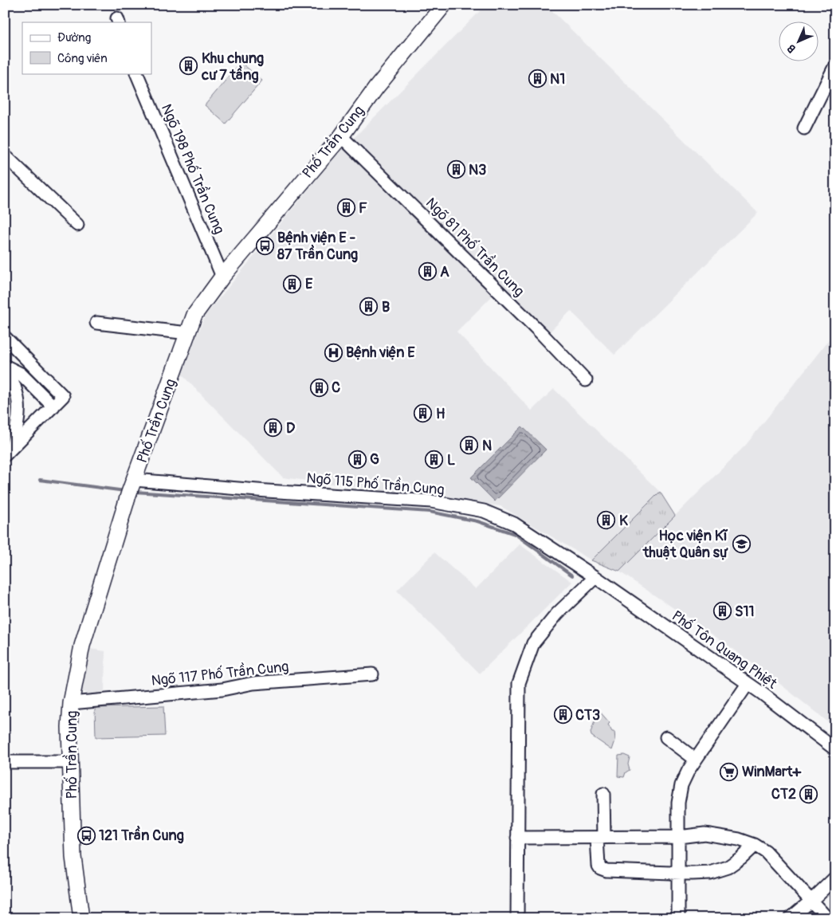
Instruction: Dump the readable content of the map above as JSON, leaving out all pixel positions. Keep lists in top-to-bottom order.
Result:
{
  "streets": {
    "main road": ["Phố Trần Cung"],
    "street": [
      "Ngõ 198 Phố Trần Cung",
      "Ngõ 81 Phố Trần Cung",
      "Ngõ 115 Phố Trần Cung",
      "Phố Tôn Quang Phiệt",
      "Ngõ 117 Phố Trần Cung"
    ]
  },
  "crossings": [
    ["Phố Trần Cung", "Ngõ 198 Phố Trần Cung"],
    ["Phố Trần Cung", "Ngõ 81 Phố Trần Cung"],
    ["Phố Trần Cung", "Ngõ 115 Phố Trần Cung"],
    ["Phố Trần Cung", "Ngõ 117 Phố Trần Cung"],
    ["Ngõ 115 Phố Trần Cung", "Phố Tôn Quang Phiệt"]
  ],
  "places": {
    "building": [
      "Khu chung cư 7 tầng",
      "N1",
      "N3",
      "F",
      "A",
      "E",
      "B",
      "C",
      "H",
      "D",
      "N",
      "G",
      "L",
      "K",
      "S11",
      "CT3",
      "CT2"
    ],
    "bus stop": ["Bệnh viện E - 87 Trần Cung", "121 Trần Cung"],
    "hospital": ["Bệnh viện E"],
    "school or university": ["Học viện Kĩ thuật Quân sự"],
    "supermarket": ["WinMart+"]
  },
  "legend": ["Đường", "Công viên"],
  "north": "bottom left"
}
